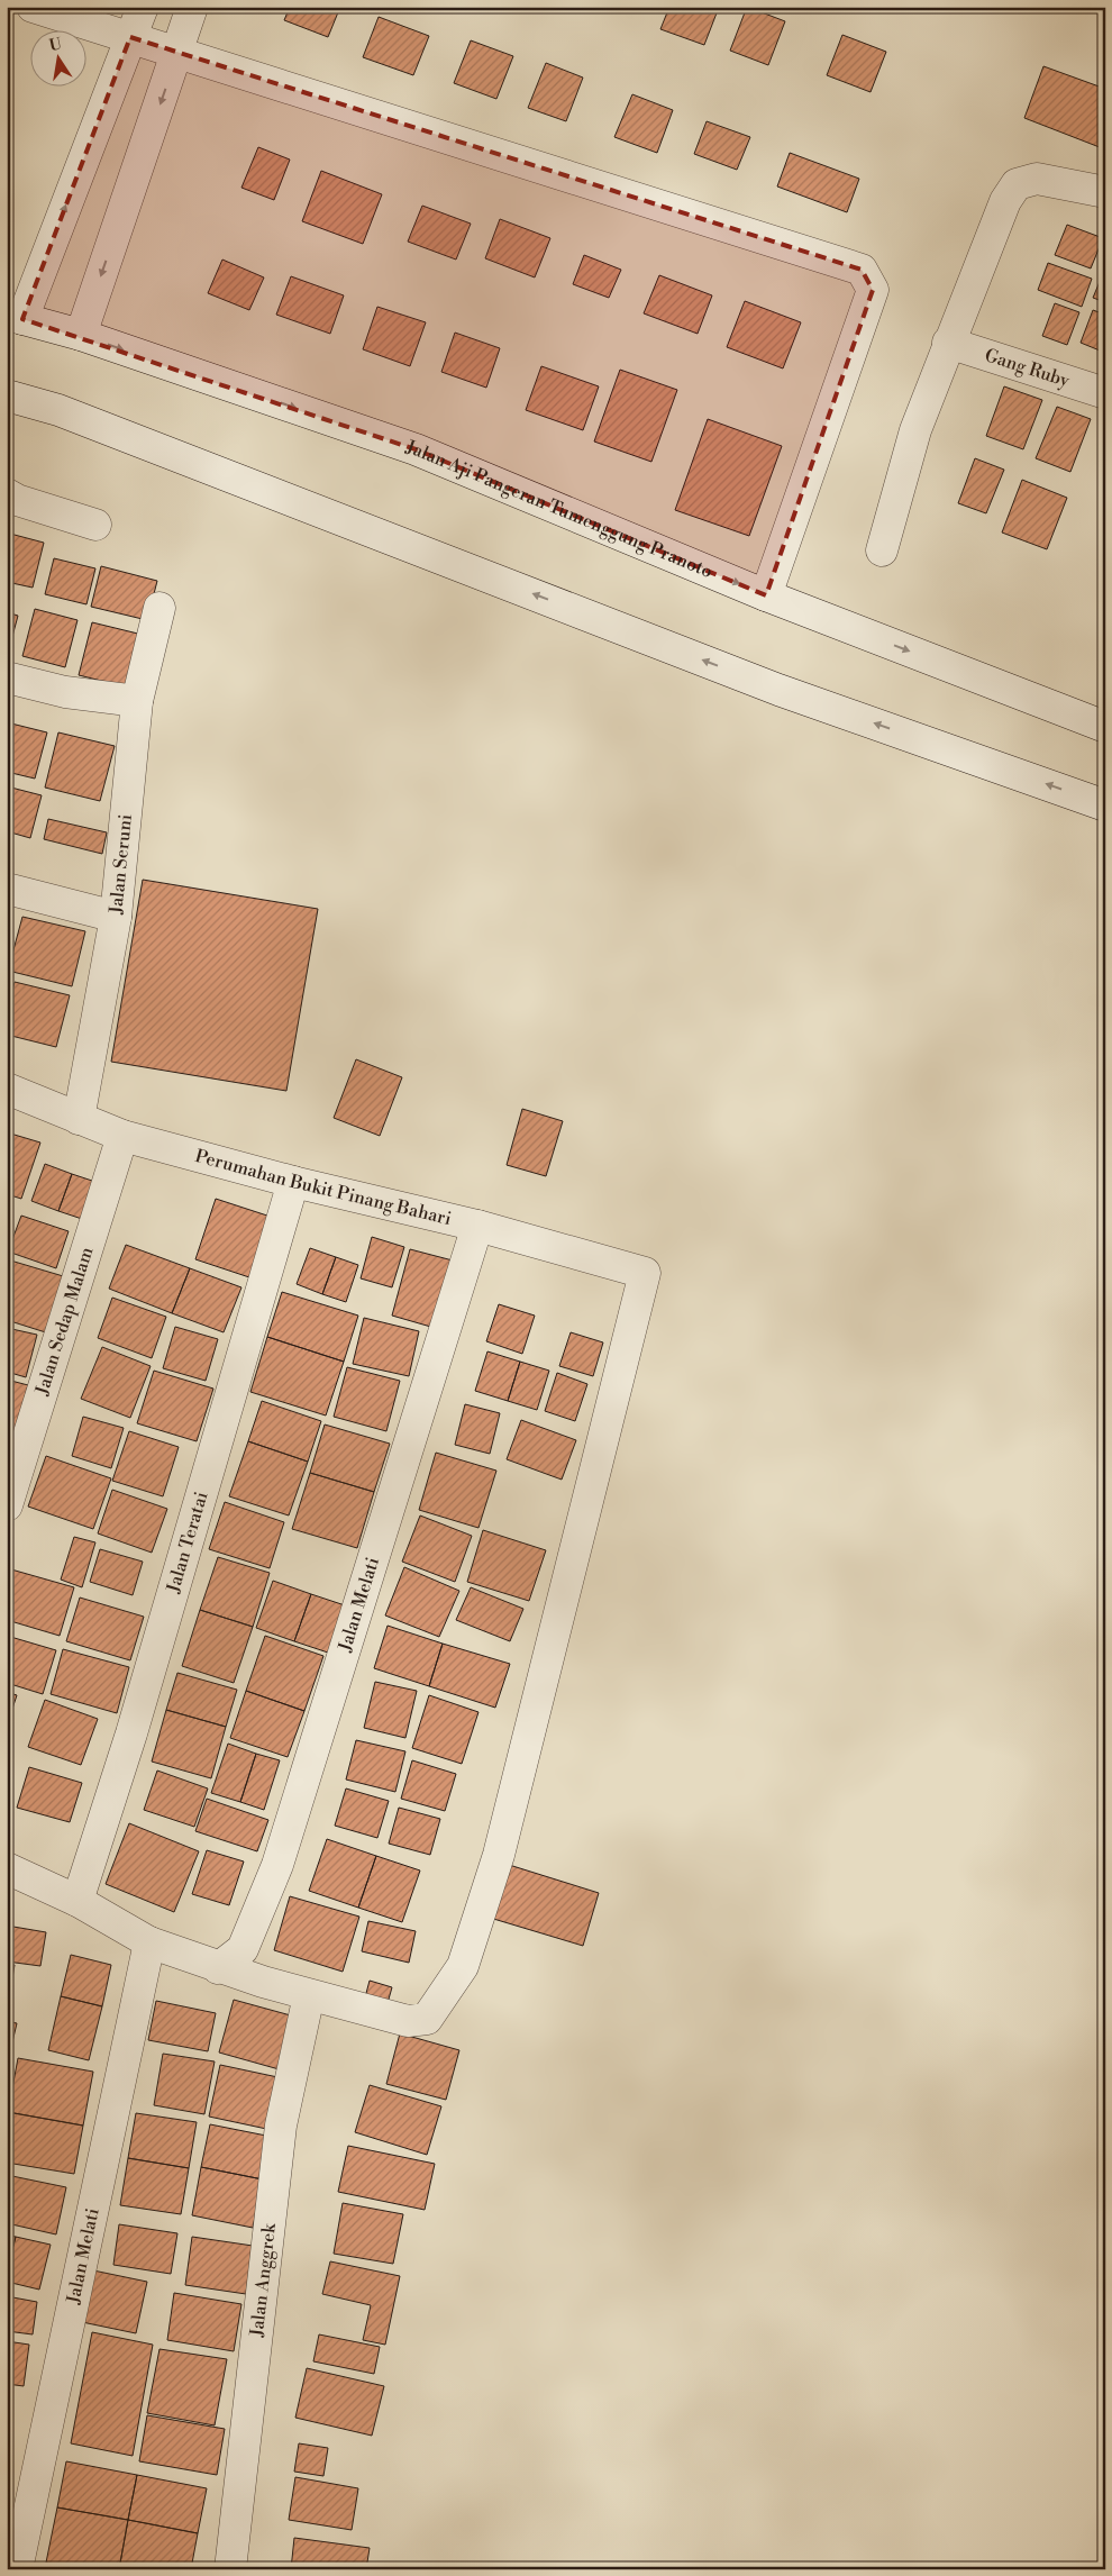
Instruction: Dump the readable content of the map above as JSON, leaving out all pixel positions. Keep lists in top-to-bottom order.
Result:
{
  "streets": {
    "street": [
      "Gang Ruby",
      "Jalan Aji Pangeran Tumenggung Pranoto",
      "Jalan Seruni",
      "Perumahan Bukit Pinang Bahari",
      "Jalan Sedap Malam",
      "Jalan Teratai",
      "Jalan Melati",
      "Jalan Anggrek"
    ]
  },
  "crossings": [
    ["Perumahan Bukit Pinang Bahari", "Jalan Sedap Malam"],
    ["Perumahan Bukit Pinang Bahari", "Jalan Teratai"],
    ["Perumahan Bukit Pinang Bahari", "Jalan Melati"],
    ["Perumahan Bukit Pinang Bahari", "Jalan Anggrek"]
  ],
  "north": "top"
}
